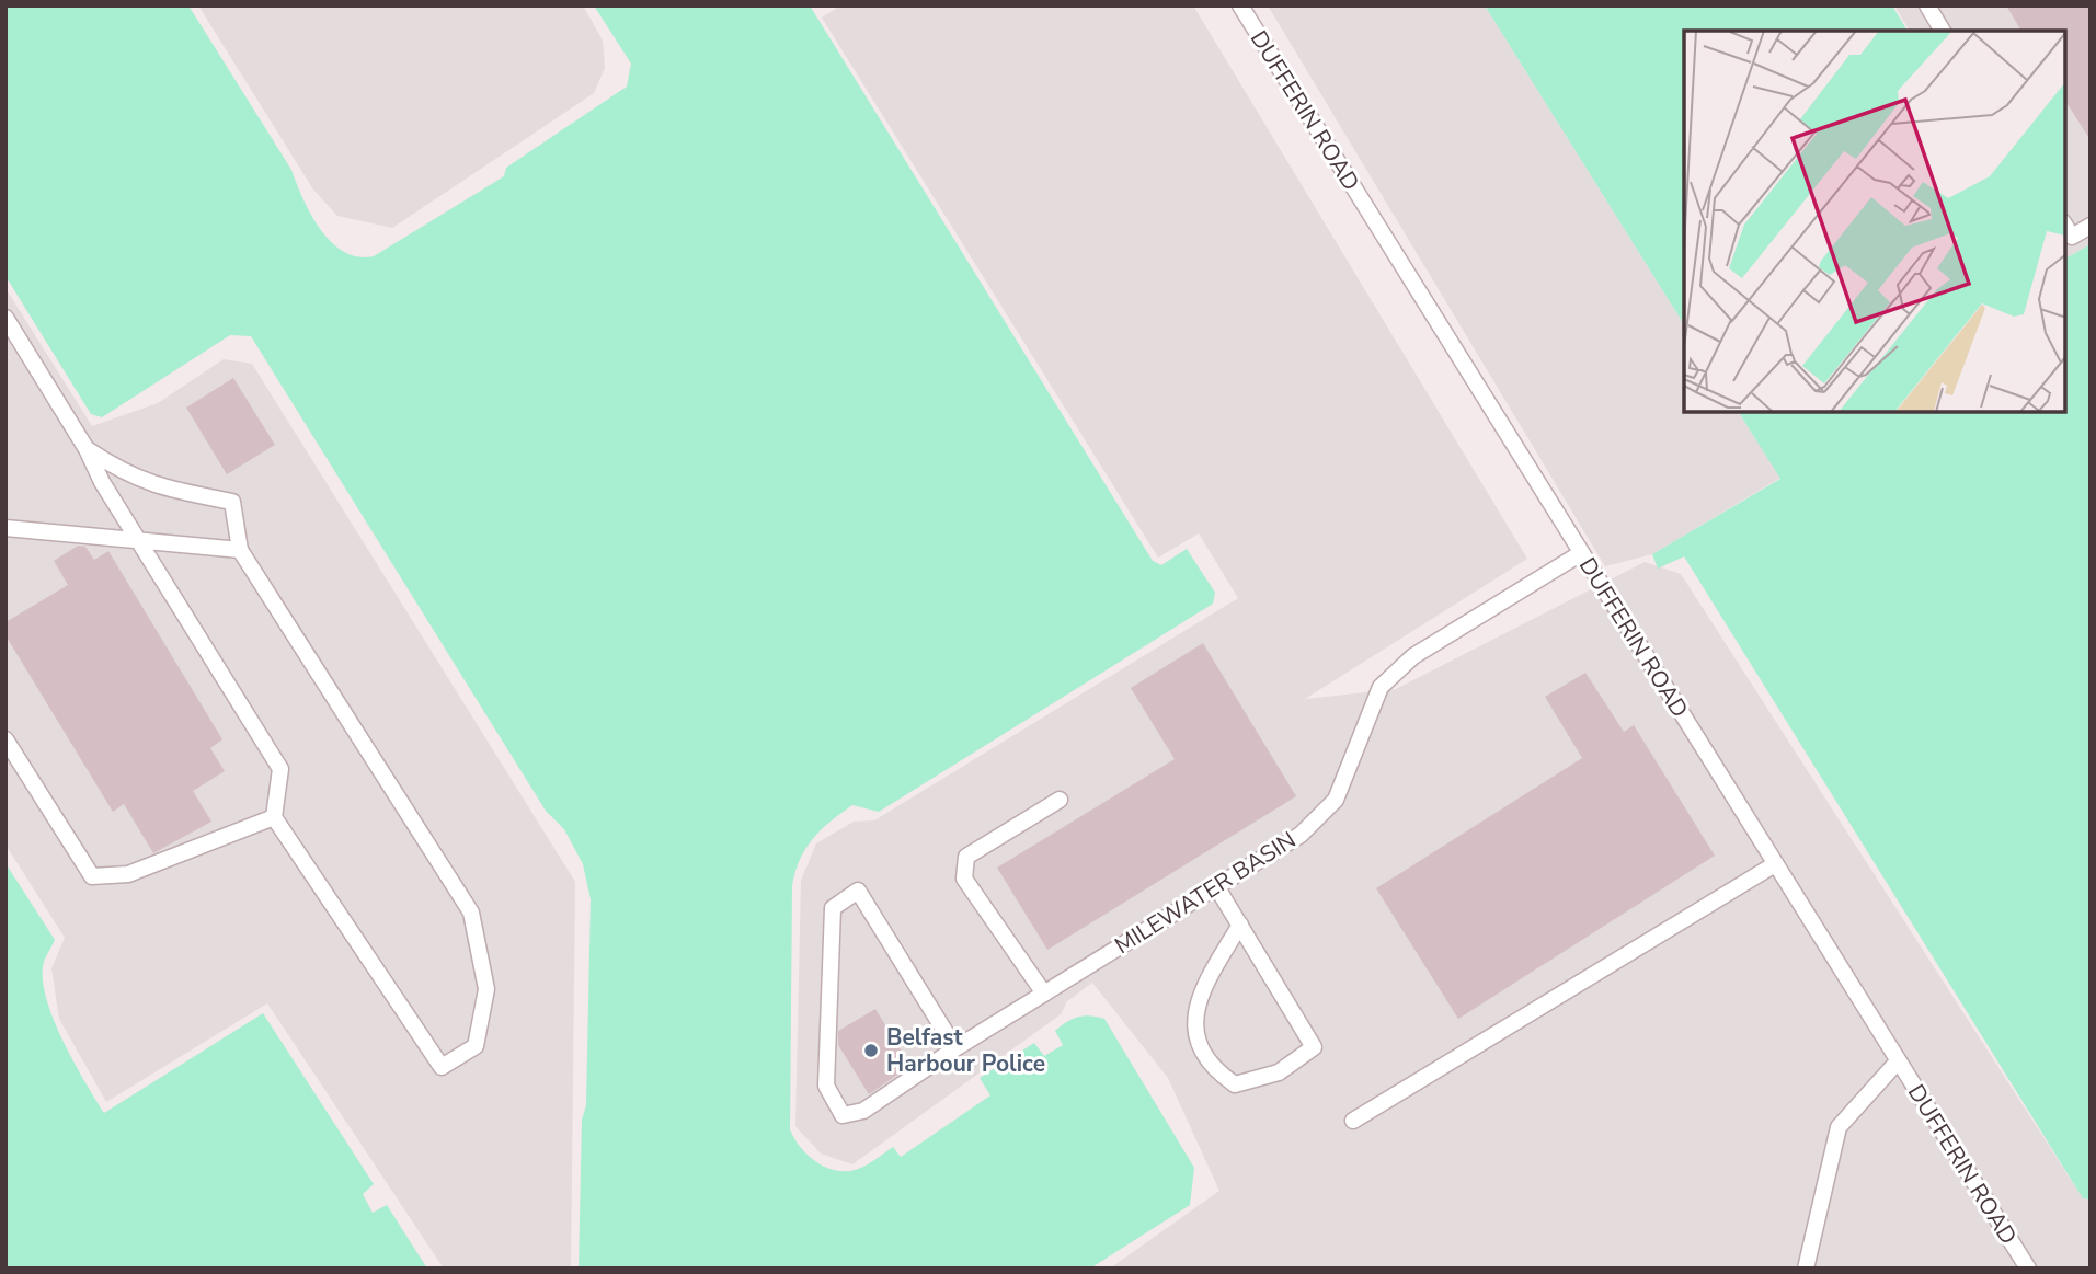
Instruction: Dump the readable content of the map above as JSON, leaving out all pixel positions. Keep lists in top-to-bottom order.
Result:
{
  "streets": {
    "lane": ["DUFFERIN ROAD", "MILEWATER BASIN"]
  },
  "crossings": [
    ["DUFFERIN ROAD", "MILEWATER BASIN"]
  ],
  "places": ["Belfast Harbour Police"]
}
